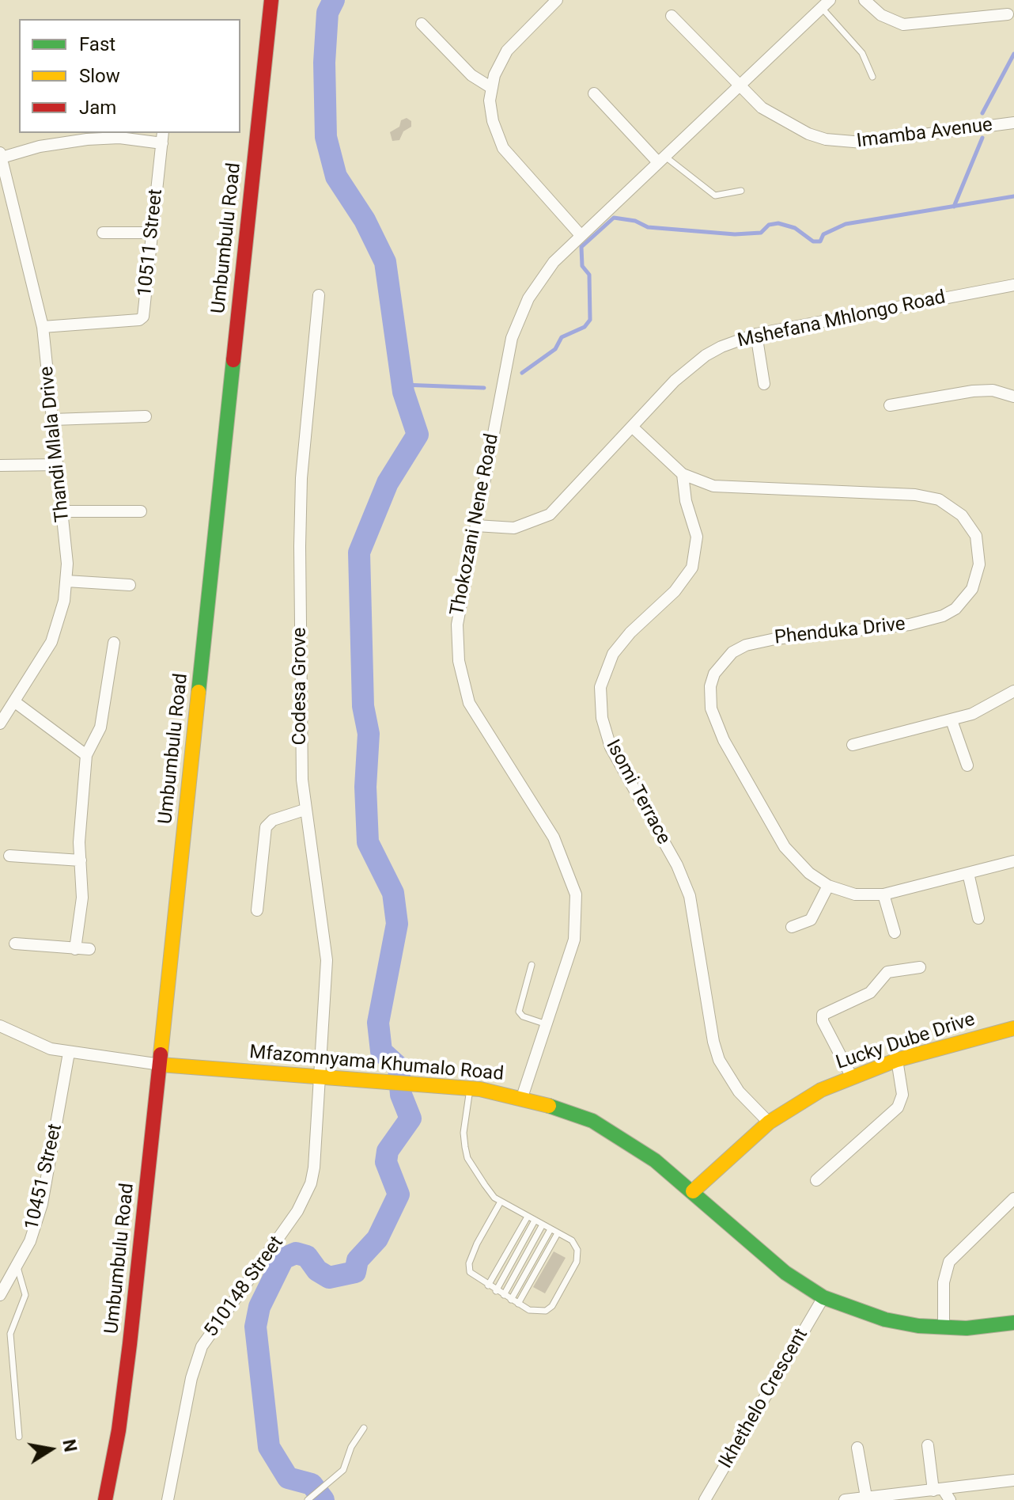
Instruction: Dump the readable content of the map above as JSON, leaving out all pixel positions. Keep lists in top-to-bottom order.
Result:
{
  "streets": {
    "main road": ["Umbumbulu Road", "Lucky Dube Drive", "Mfazomnyama Khumalo Road"],
    "street": [
      "Imamba Avenue",
      "10511 Street",
      "Mshefana Mhlongo Road",
      "Thandi Mlala Drive",
      "Thokozani Nene Road",
      "Phenduka Drive",
      "Codesa Grove",
      "Isomi Terrace",
      "10451 Street",
      "510148 Street",
      "Ikhethelo Crescent"
    ]
  },
  "crossings": [
    ["Imamba Avenue", "Thokozani Nene Road"],
    ["Umbumbulu Road", "Mfazomnyama Khumalo Road"],
    ["10511 Street", "Thandi Mlala Drive"],
    ["Mshefana Mhlongo Road", "Thokozani Nene Road"],
    ["Mshefana Mhlongo Road", "Phenduka Drive"],
    ["Thokozani Nene Road", "Mfazomnyama Khumalo Road"],
    ["Phenduka Drive", "Isomi Terrace"],
    ["Codesa Grove", "Mfazomnyama Khumalo Road"],
    ["Codesa Grove", "510148 Street"],
    ["Isomi Terrace", "Lucky Dube Drive"],
    ["Lucky Dube Drive", "Mfazomnyama Khumalo Road"],
    ["Mfazomnyama Khumalo Road", "510148 Street"],
    ["Mfazomnyama Khumalo Road", "Ikhethelo Crescent"]
  ],
  "legend": ["Fast", "Slow", "Jam"],
  "north": "right"
}
